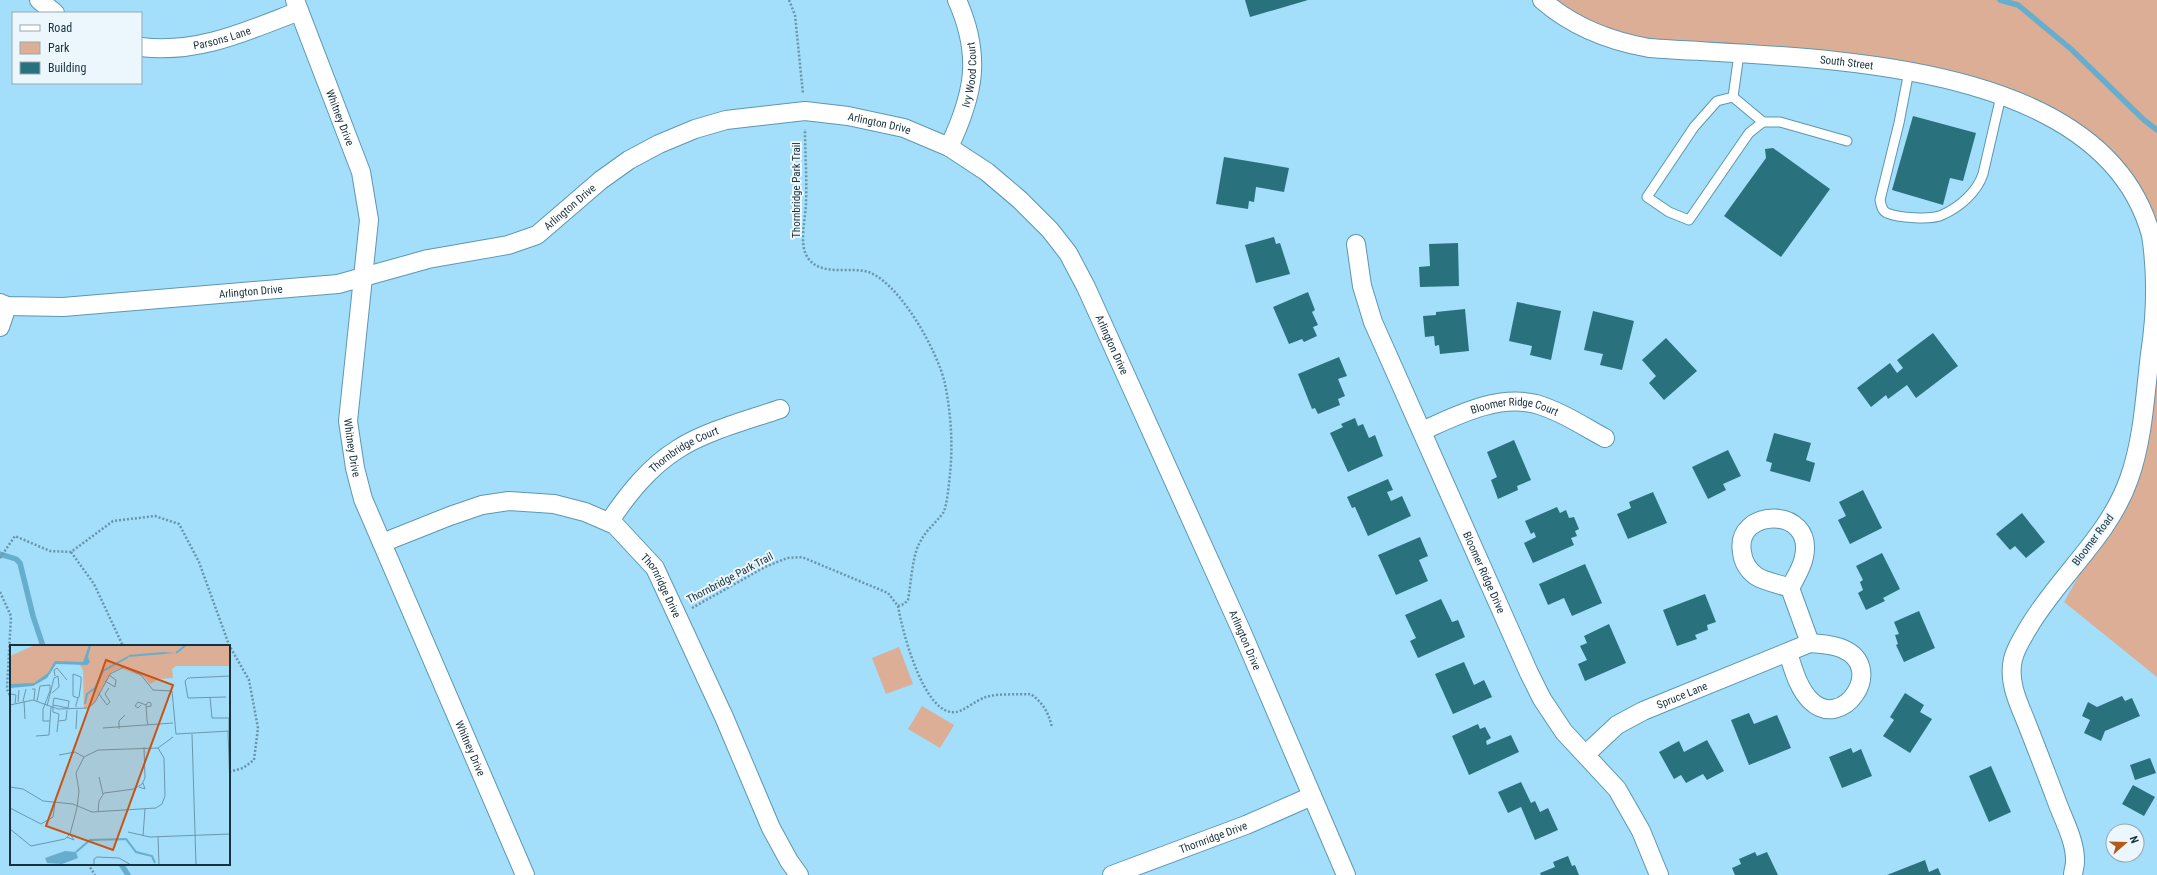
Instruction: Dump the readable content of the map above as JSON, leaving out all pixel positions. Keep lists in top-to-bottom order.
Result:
{
  "streets": {
    "street": [
      "Parsons Lane",
      "South Street",
      "Ivy Wood Court",
      "Whitney Drive",
      "Arlington Drive",
      "Bloomer Ridge Court",
      "Thornbridge Court",
      "Bloomer Road",
      "Bloomer Ridge Drive",
      "Thornridge Drive",
      "Spruce Lane"
    ],
    "path": ["Thornbridge Park Trail"]
  },
  "crossings": [
    ["Parsons Lane", "Whitney Drive"],
    ["South Street", "Bloomer Road"],
    ["Ivy Wood Court", "Arlington Drive"],
    ["Whitney Drive", "Arlington Drive"],
    ["Whitney Drive", "Thornridge Drive"],
    ["Arlington Drive", "Thornbridge Park Trail"],
    ["Arlington Drive", "Thornridge Drive"],
    ["Thornbridge Park Trail", "Thornridge Drive"],
    ["Bloomer Ridge Court", "Bloomer Ridge Drive"],
    ["Thornbridge Court", "Thornridge Drive"],
    ["Bloomer Ridge Drive", "Spruce Lane"]
  ],
  "legend": ["Road", "Park", "Building"],
  "north": "right"
}
